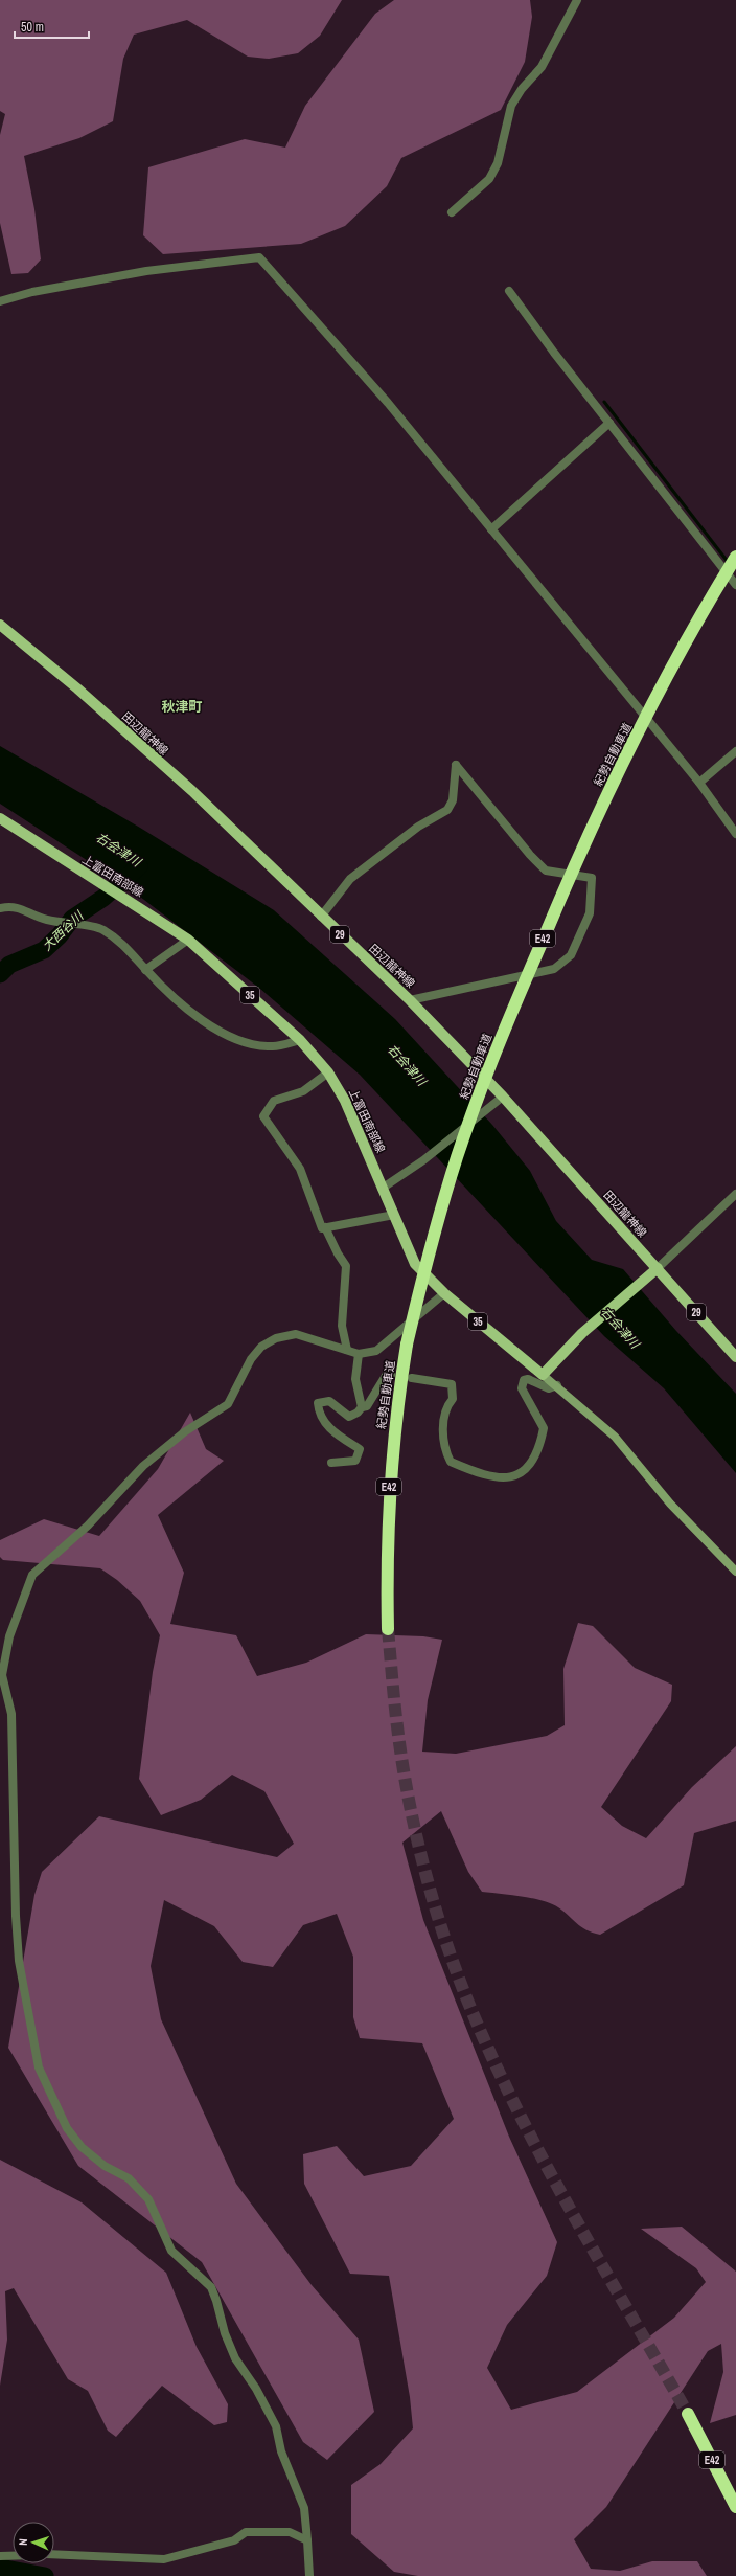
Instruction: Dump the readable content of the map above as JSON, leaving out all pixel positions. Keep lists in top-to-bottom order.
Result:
{
  "streets": {
    "highway": ["紀勢自動車道", "E42"],
    "main road": [
      "田辺龍神線",
      "上富田南部線",
      "29",
      "35"
    ]
  },
  "districts": ["秋津町"],
  "water": ["右会津川", "大西谷川"],
  "scale_bar": "50 m",
  "north": "left"
}
